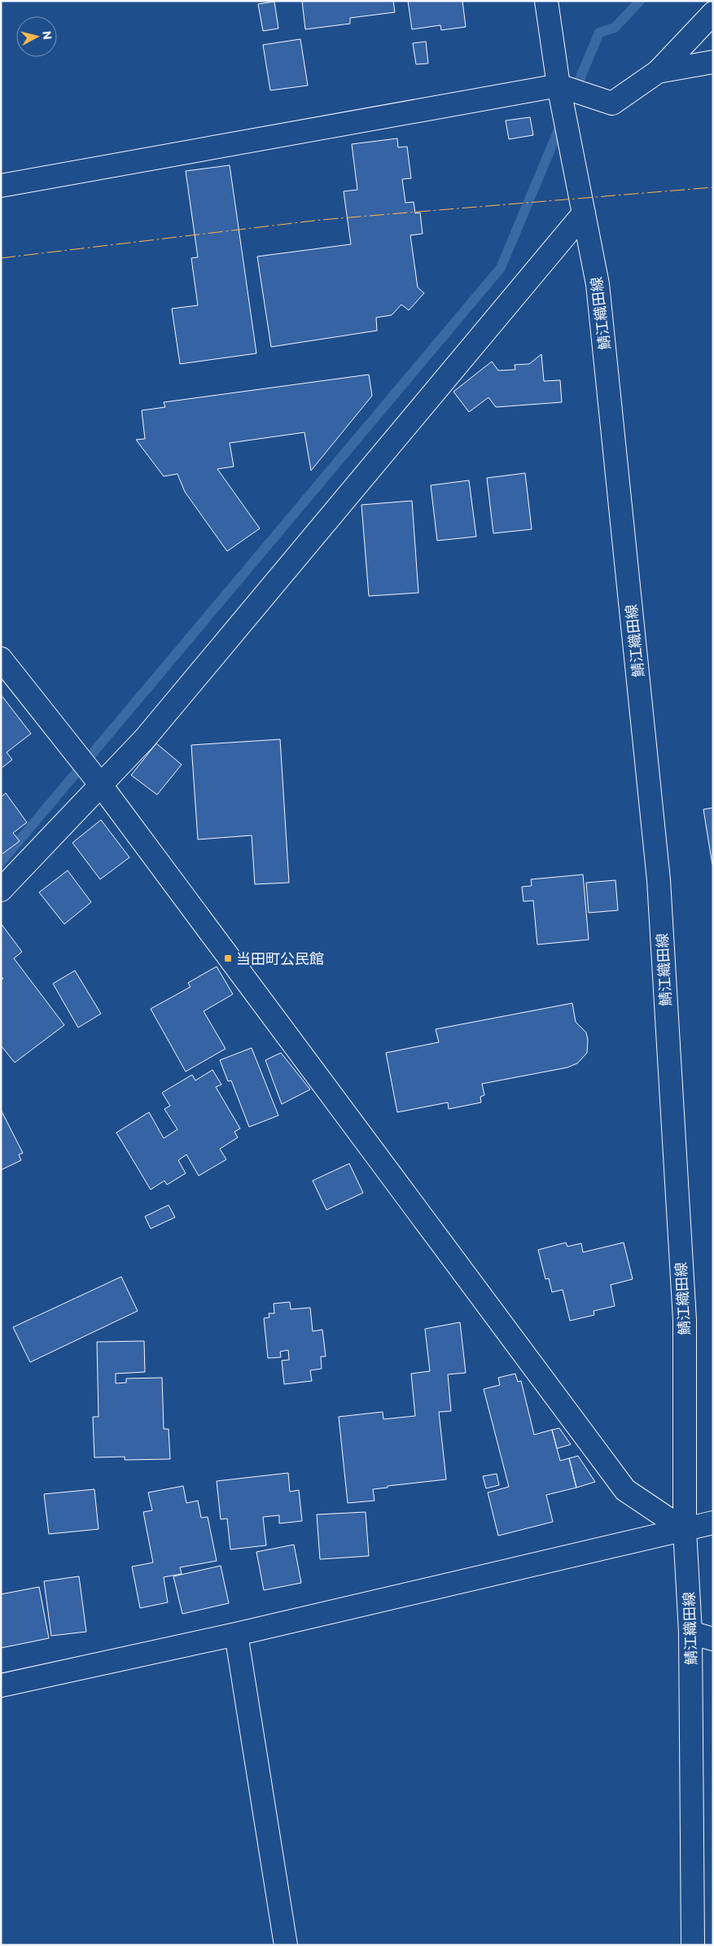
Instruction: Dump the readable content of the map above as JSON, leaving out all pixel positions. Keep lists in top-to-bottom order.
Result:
{
  "streets": {
    "street": ["鯖江織田線"]
  },
  "places": {
    "transit": ["当田町公民館"]
  },
  "north": "right"
}
